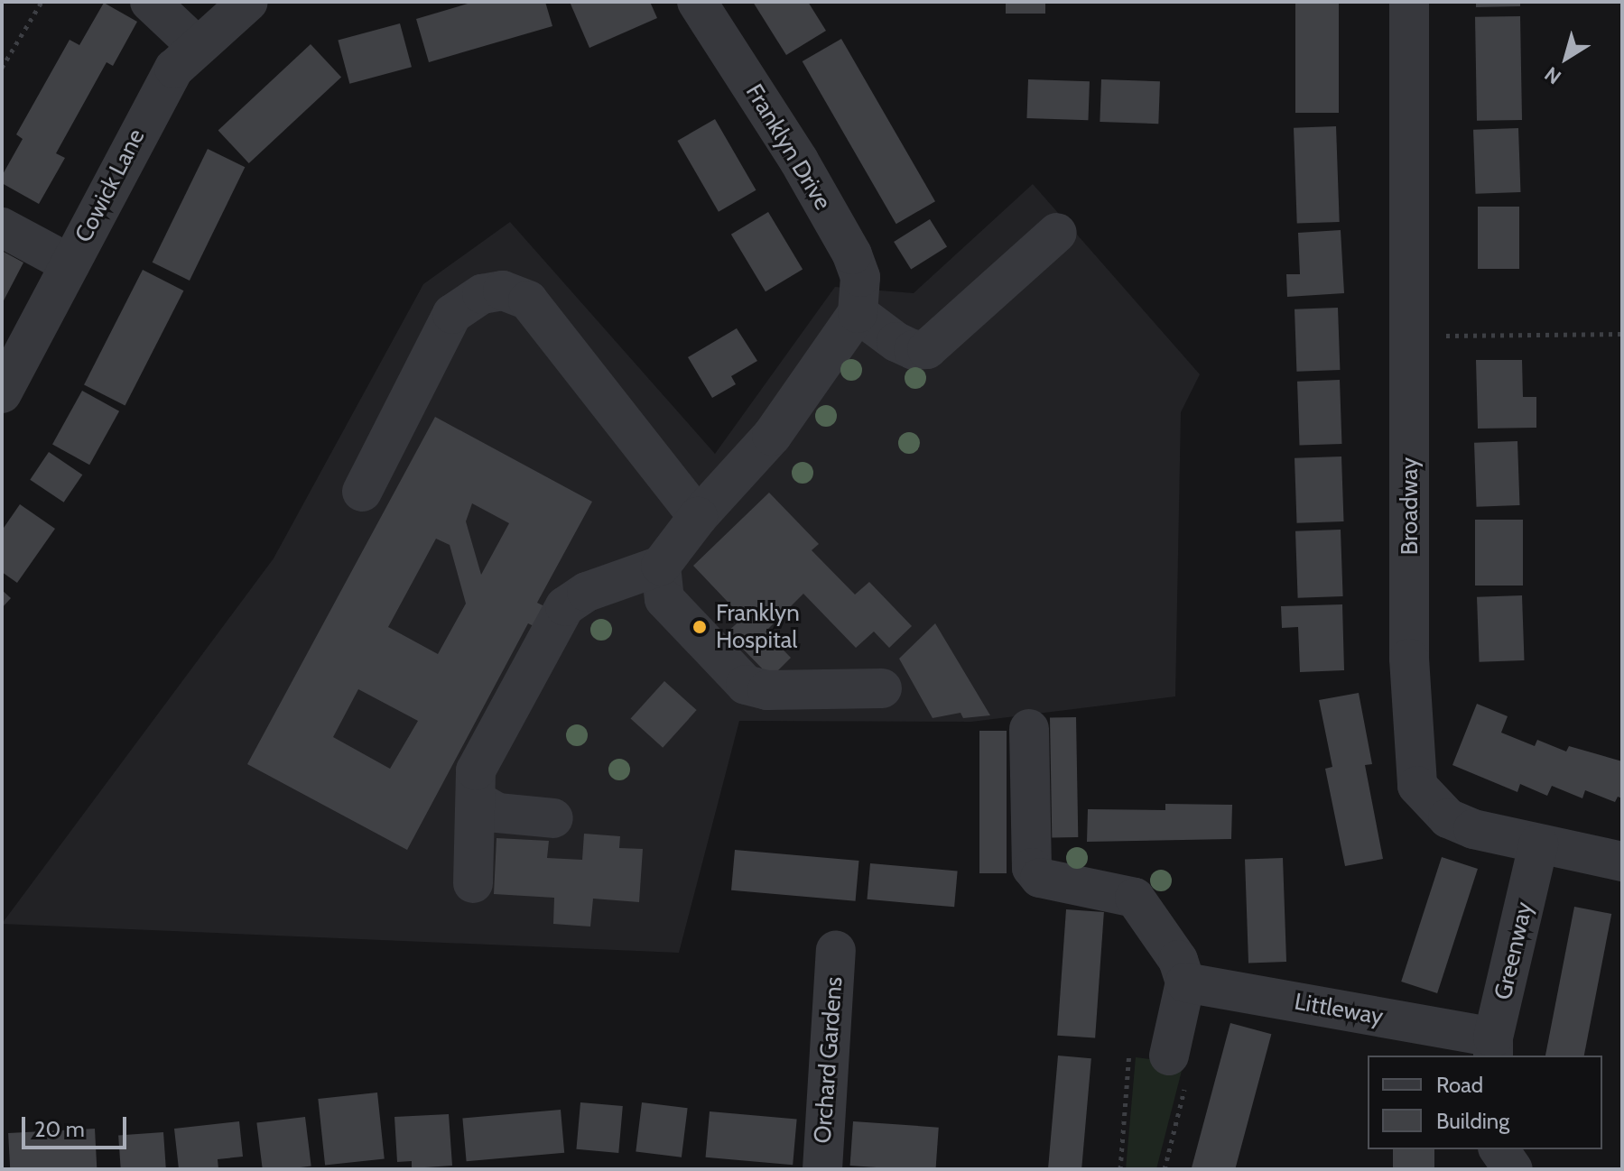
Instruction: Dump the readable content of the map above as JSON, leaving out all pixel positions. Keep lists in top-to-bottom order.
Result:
{
  "streets": {
    "street": [
      "Franklyn Drive",
      "Cowick Lane",
      "Broadway",
      "Greenway",
      "Littleway",
      "Orchard Gardens"
    ]
  },
  "crossings": [
    ["Broadway", "Greenway"],
    ["Greenway", "Littleway"]
  ],
  "places": ["Franklyn Hospital"],
  "legend": ["Road", "Building"],
  "scale_bar": "20 m",
  "north": "bottom left"
}
